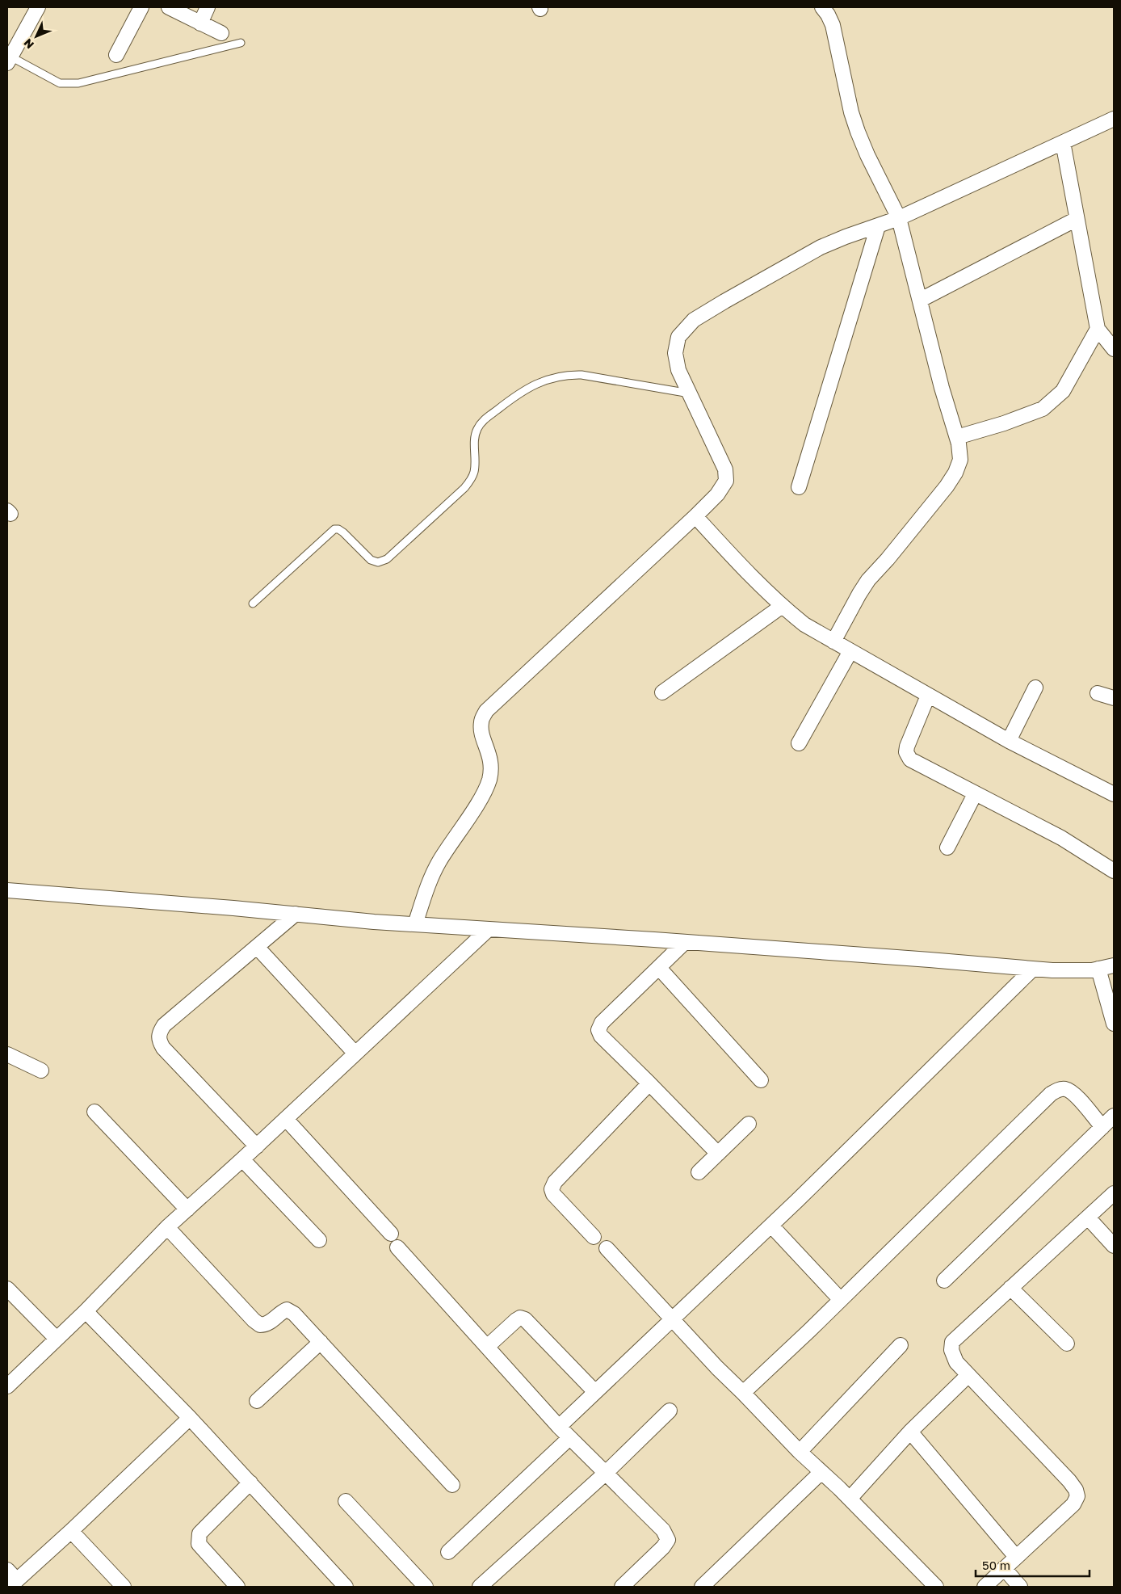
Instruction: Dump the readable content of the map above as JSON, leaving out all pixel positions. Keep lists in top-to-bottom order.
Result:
{
  "scale_bar": "50 m",
  "north": "bottom left"
}
